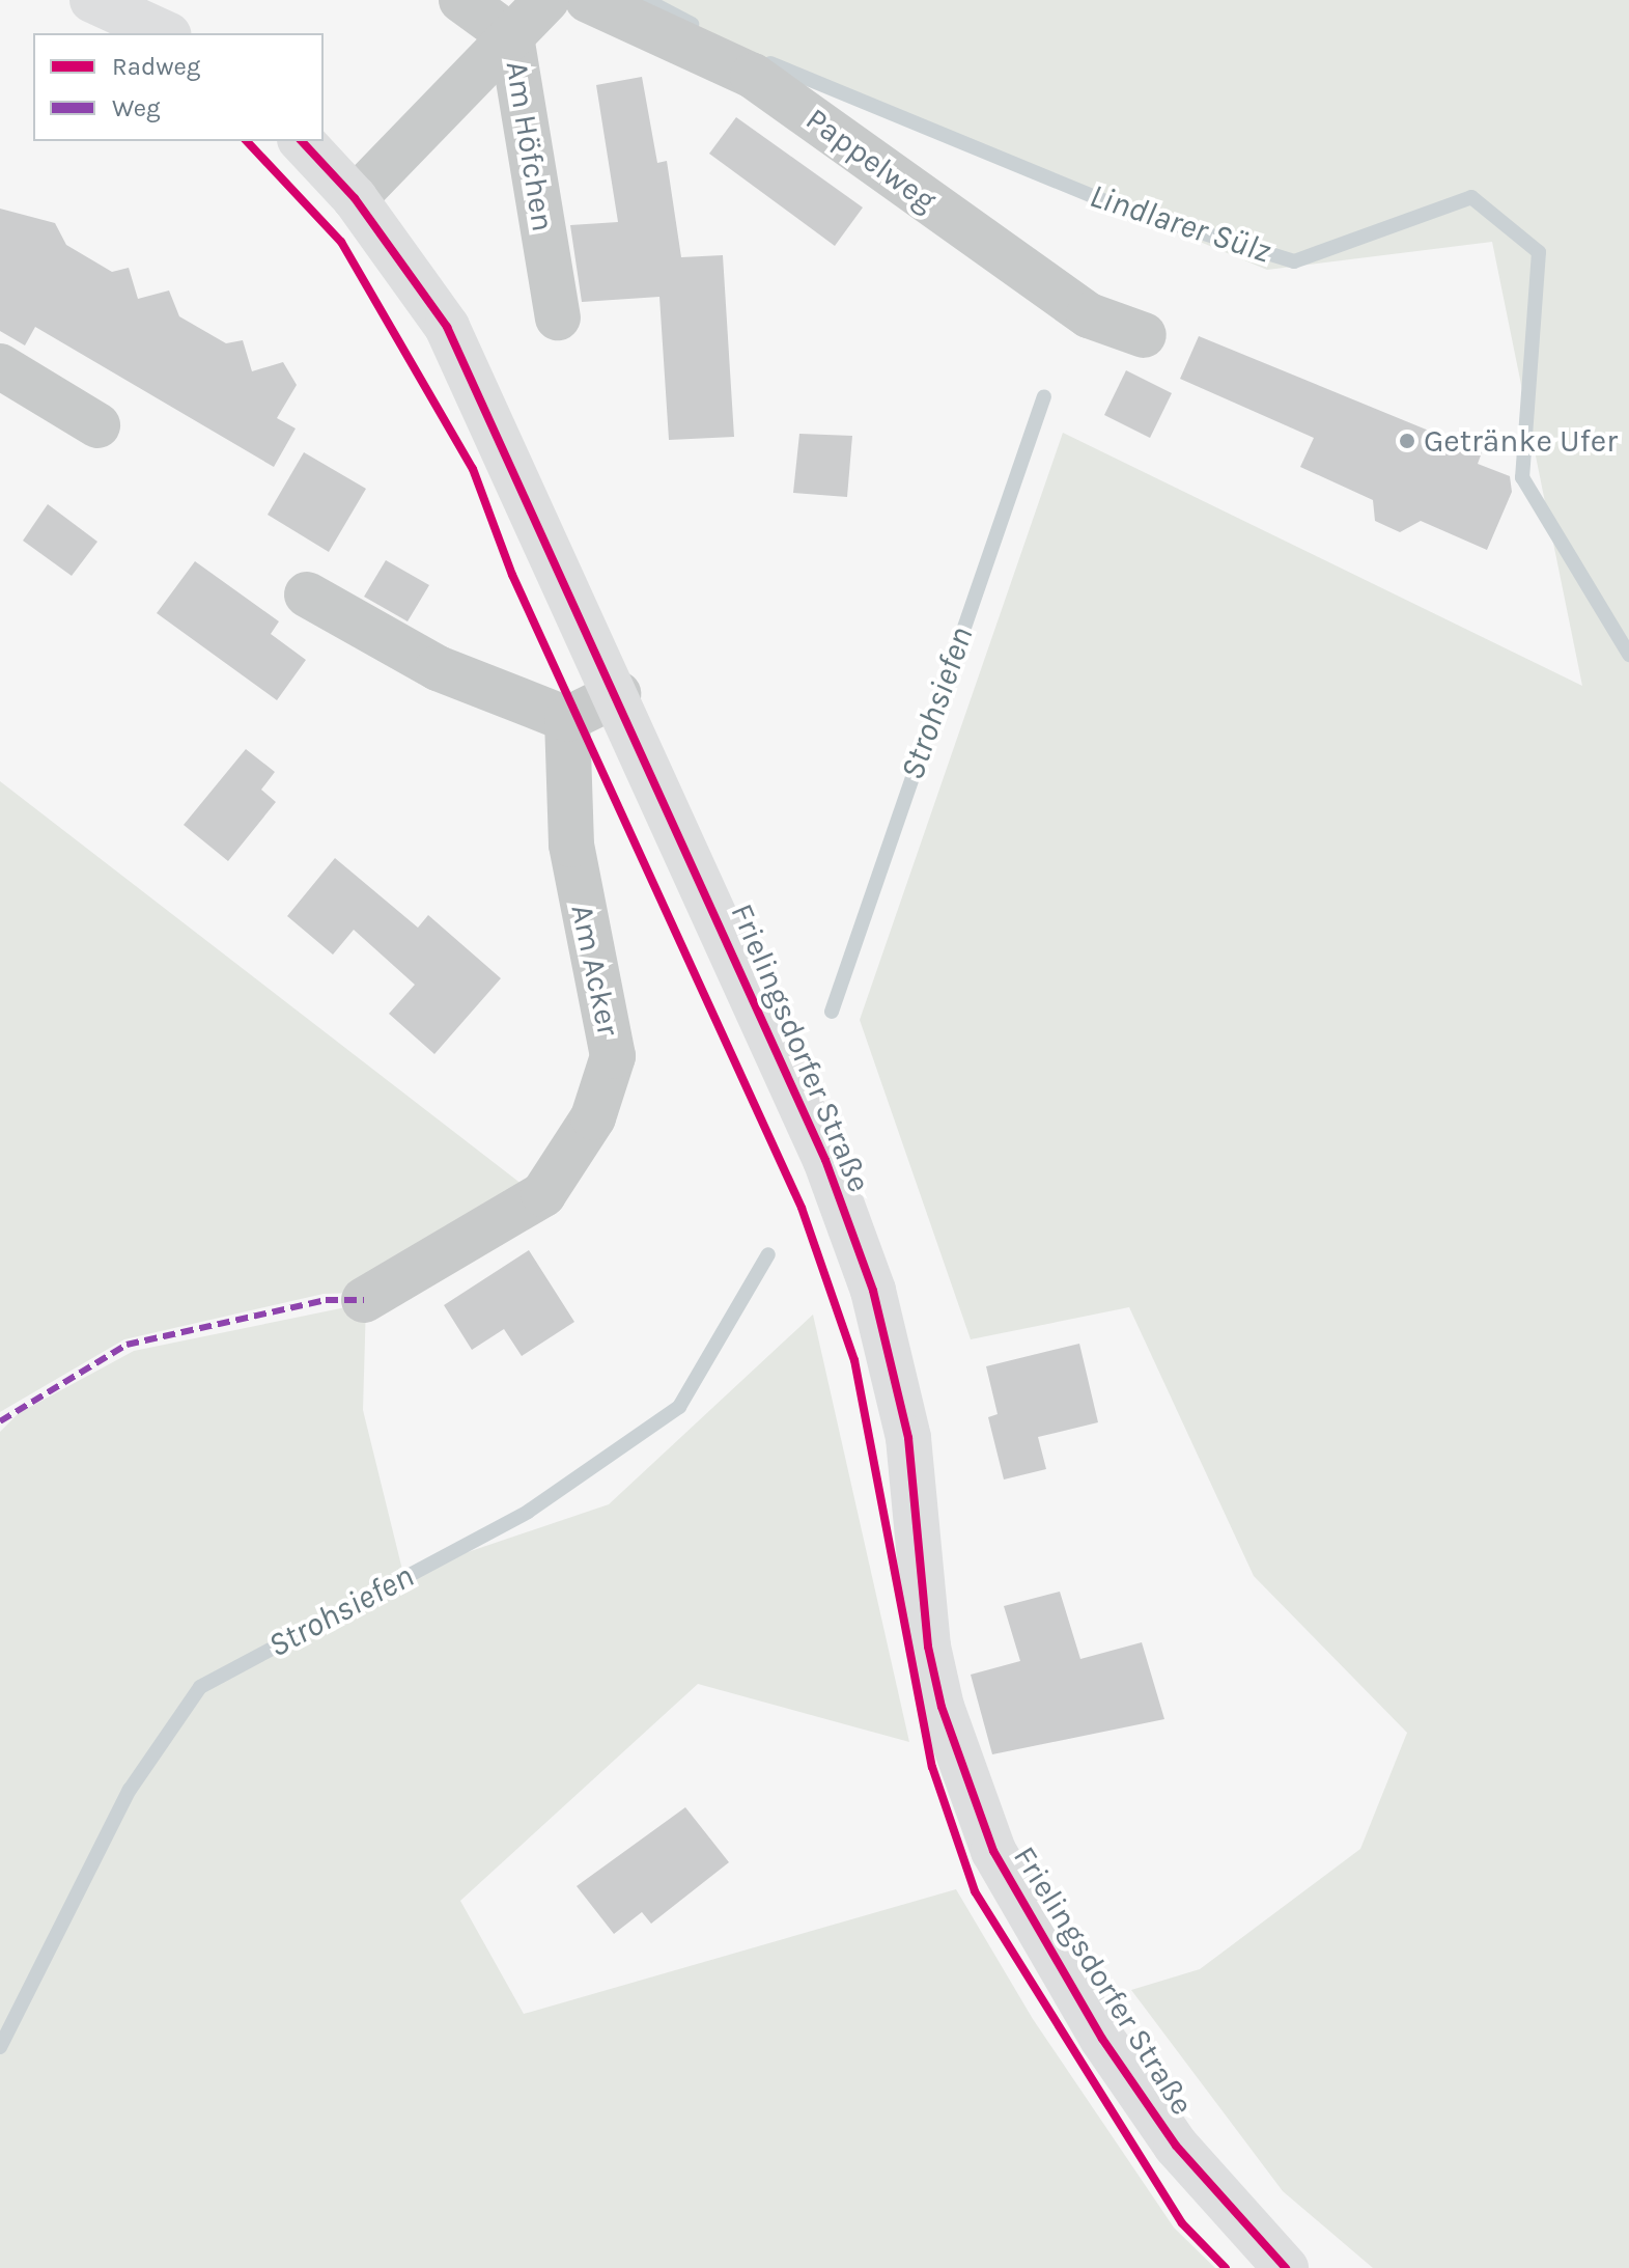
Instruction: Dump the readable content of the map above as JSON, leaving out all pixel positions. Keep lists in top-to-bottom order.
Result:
{
  "streets": {
    "main road": ["Frielingsdorfer Straße"],
    "street": ["Am Höfchen", "Pappelweg", "Am Acker"]
  },
  "water": ["Lindlarer Sülz", "Strohsiefen"],
  "places": ["Getränke Ufer"],
  "legend": ["Radweg", "Weg"]
}
